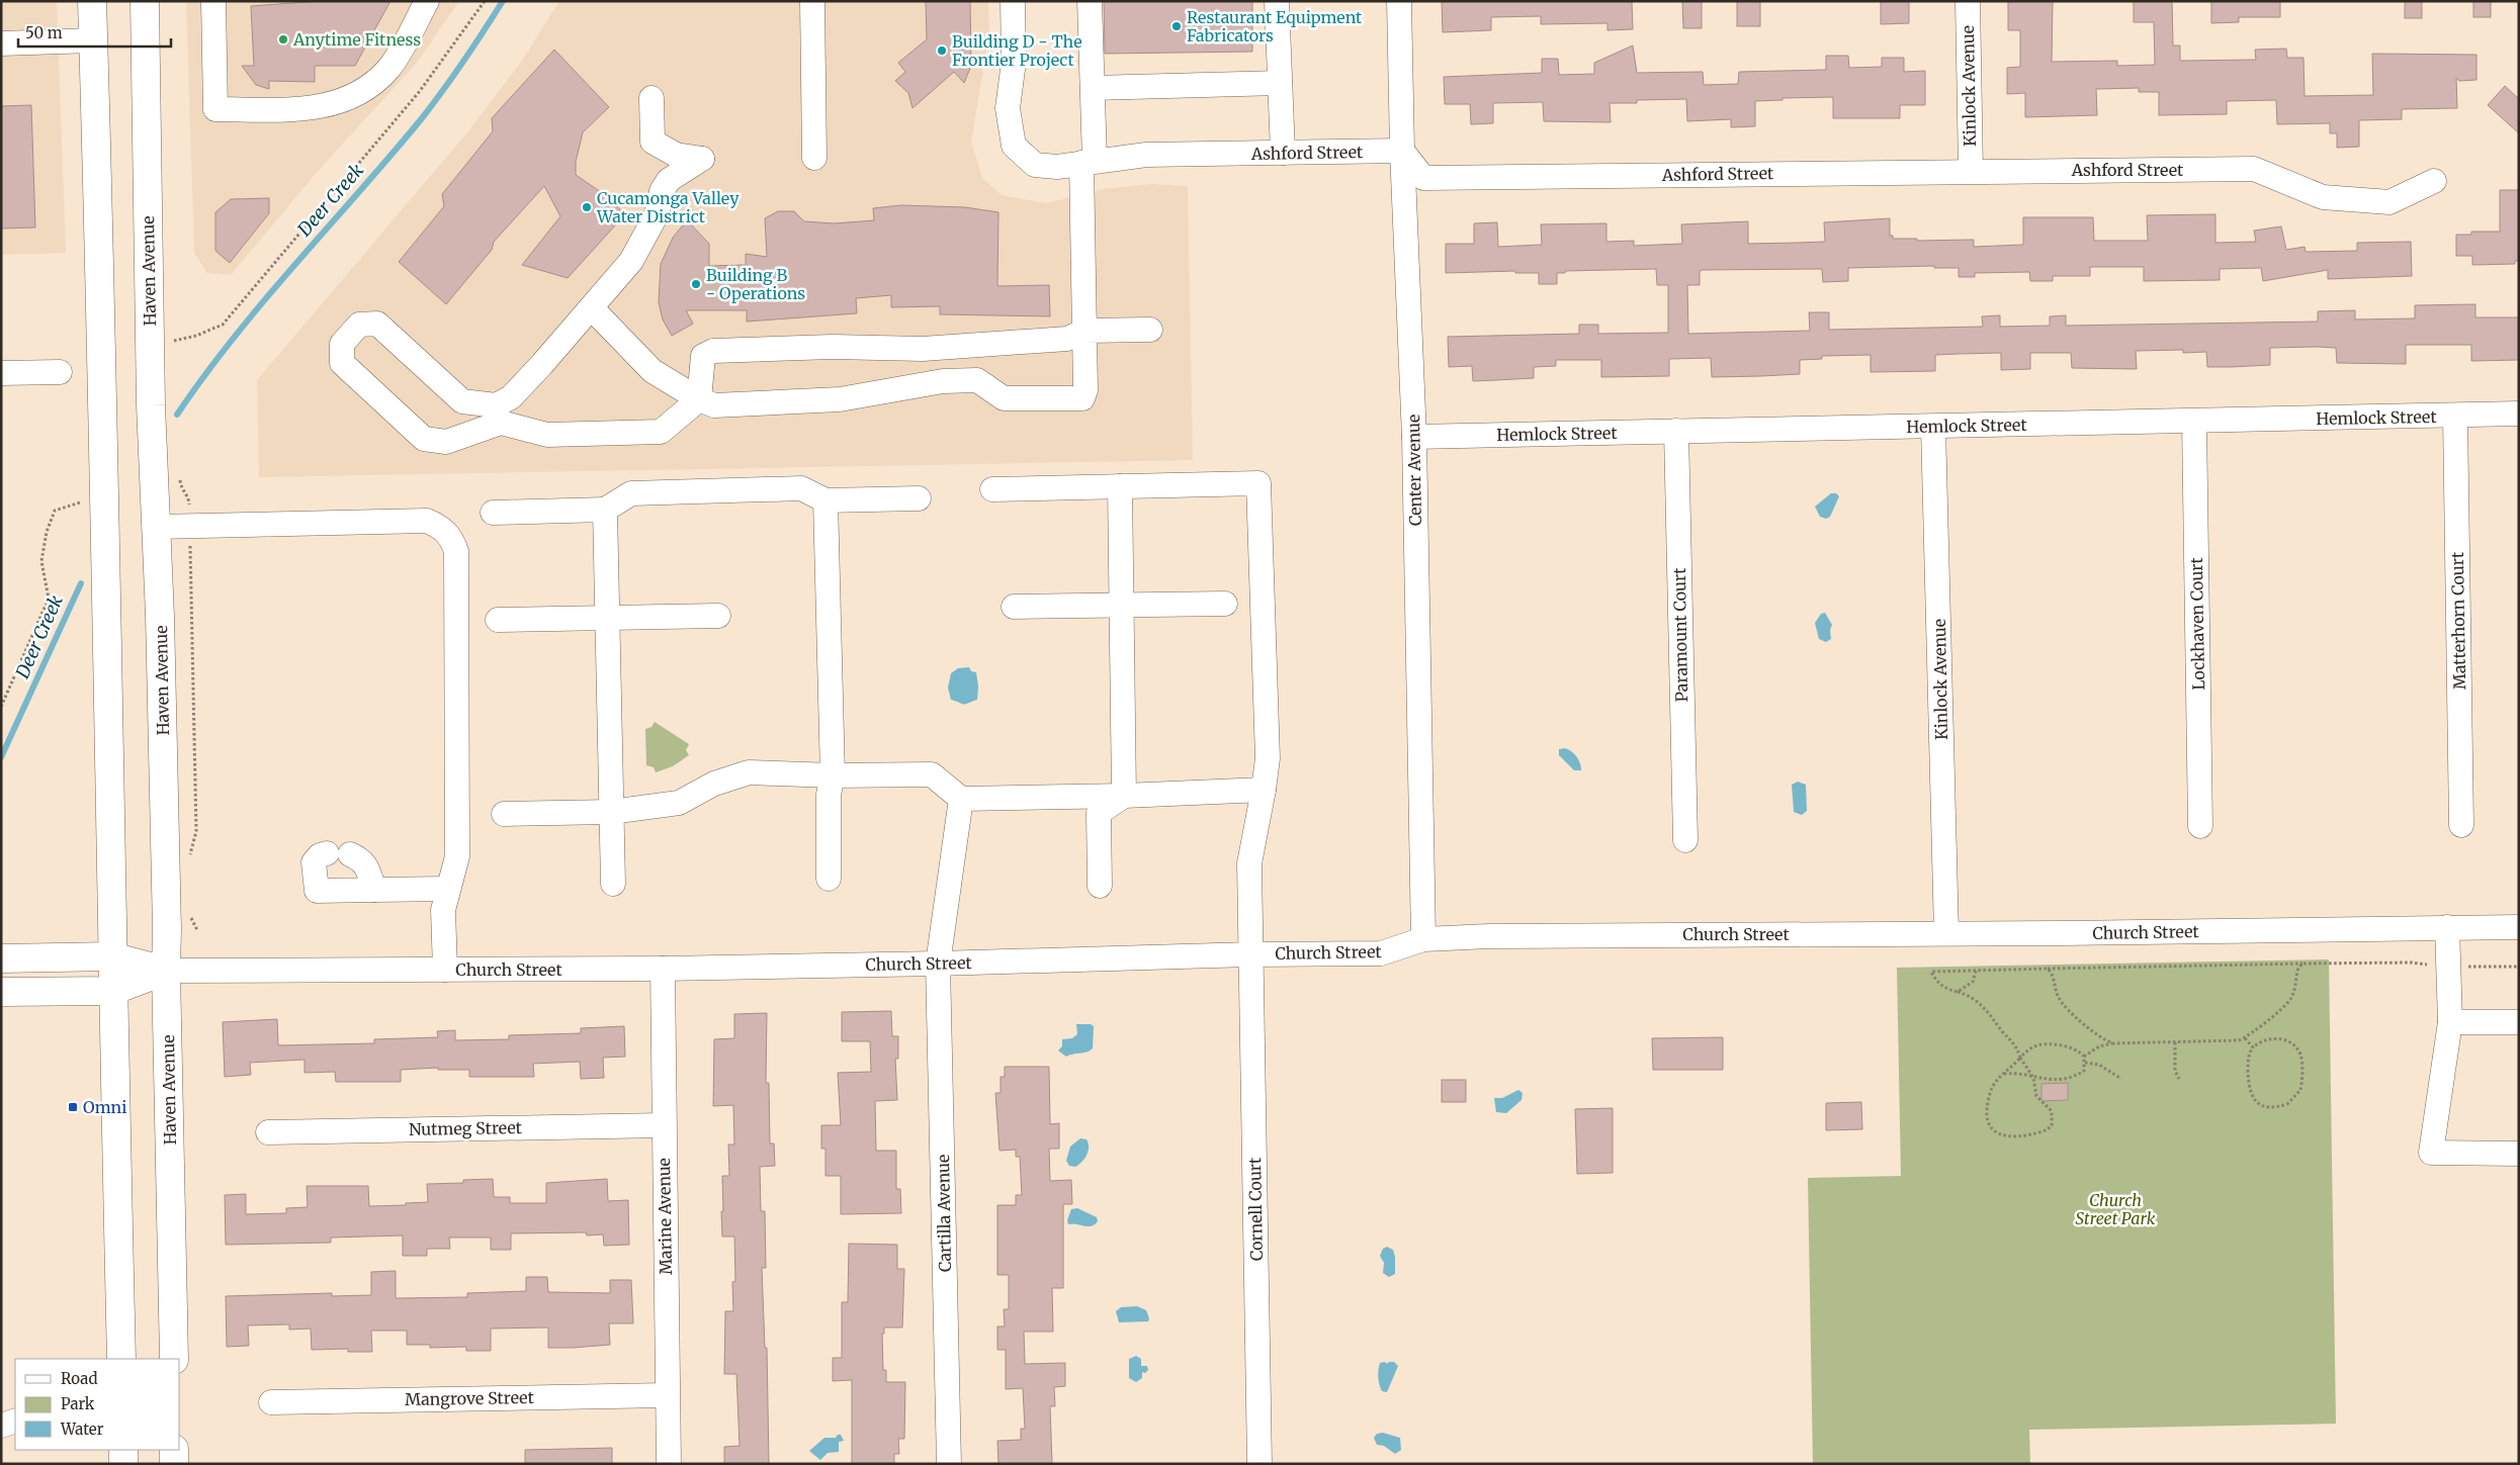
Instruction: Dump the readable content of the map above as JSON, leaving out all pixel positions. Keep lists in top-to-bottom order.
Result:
{
  "streets": {
    "main road": ["Haven Avenue", "Church Street"],
    "street": [
      "Kinlock Avenue",
      "Ashford Street",
      "Hemlock Street",
      "Center Avenue",
      "Matterhorn Court",
      "Lockhaven Court",
      "Paramount Court",
      "Nutmeg Street",
      "Cornell Court",
      "Cartilla Avenue",
      "Marine Avenue",
      "Mangrove Street"
    ]
  },
  "crossings": [
    ["Kinlock Avenue", "Ashford Street"],
    ["Kinlock Avenue", "Hemlock Street"],
    ["Kinlock Avenue", "Church Street"],
    ["Ashford Street", "Center Avenue"],
    ["Haven Avenue", "Church Street"],
    ["Hemlock Street", "Center Avenue"],
    ["Hemlock Street", "Matterhorn Court"],
    ["Hemlock Street", "Lockhaven Court"],
    ["Hemlock Street", "Paramount Court"],
    ["Center Avenue", "Church Street"],
    ["Church Street", "Cornell Court"],
    ["Church Street", "Cartilla Avenue"],
    ["Church Street", "Marine Avenue"],
    ["Nutmeg Street", "Marine Avenue"],
    ["Marine Avenue", "Mangrove Street"]
  ],
  "water": ["Deer Creek"],
  "parks": ["Church Street Park"],
  "places": {
    "other": [
      "Restaurant Equipment Fabricators",
      "Anytime Fitness",
      "Building D - The Frontier Project",
      "Cucamonga Valley Water District",
      "Building B - Operations"
    ],
    "transit": ["Omni"]
  },
  "legend": ["Road", "Park", "Water"],
  "scale_bar": "50 m"
}
